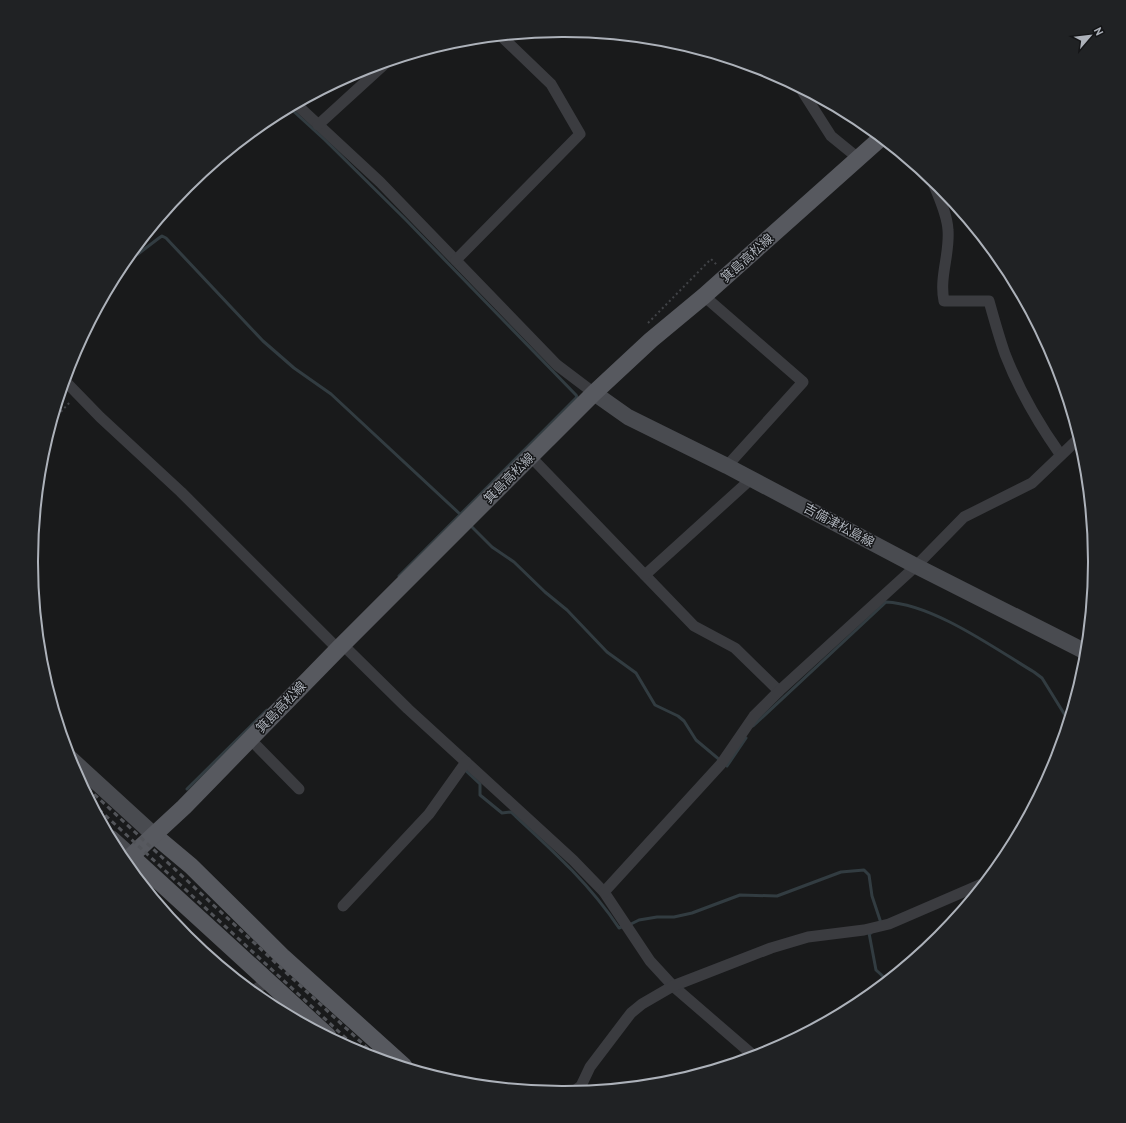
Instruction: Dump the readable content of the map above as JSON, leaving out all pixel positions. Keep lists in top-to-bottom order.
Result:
{
  "streets": {
    "main road": ["箕島高松線", "吉備津松島線"]
  },
  "crossings": [
    ["箕島高松線", "吉備津松島線"]
  ],
  "north": "top right"
}
